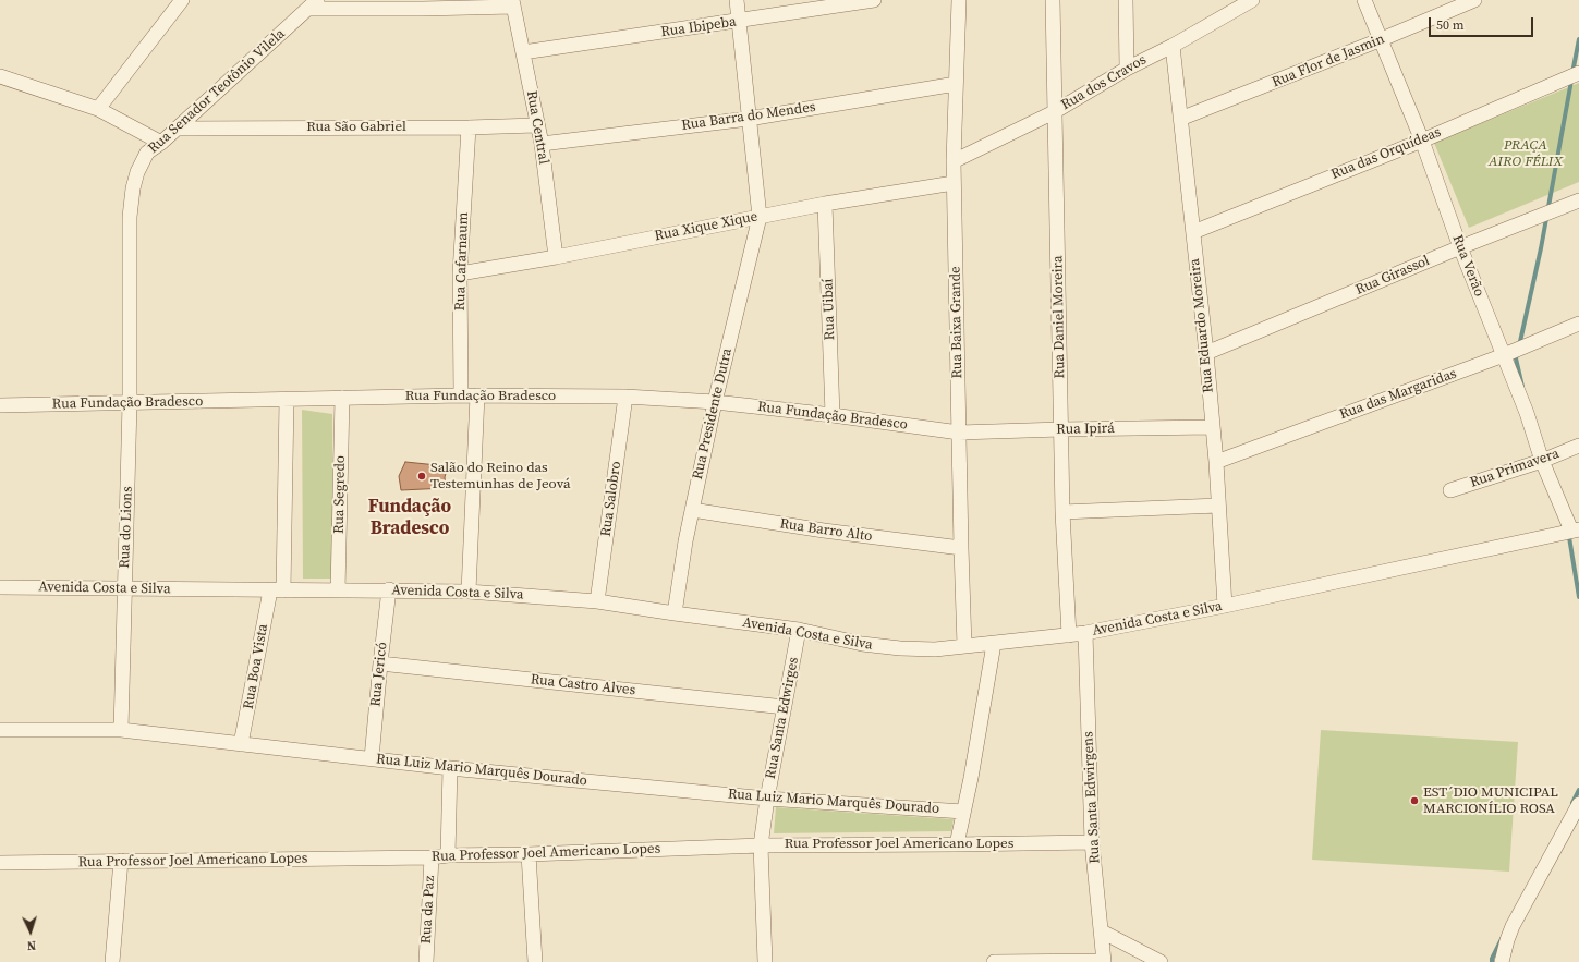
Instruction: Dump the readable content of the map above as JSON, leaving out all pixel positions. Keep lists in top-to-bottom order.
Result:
{
  "streets": {
    "street": [
      "Rua Ibipeba",
      "Rua Flor de Jasmin",
      "Rua dos Cravos",
      "Rua Senador Teotônio Vilela",
      "Rua Barra do Mendes",
      "Rua São Gabriel",
      "Rua Central",
      "Rua das Orquídeas",
      "Rua Xique Xique",
      "Rua Cafarnaum",
      "Rua Verão",
      "Rua Girassol",
      "Rua Uibaí",
      "Rua Daniel Moreira",
      "Rua Baixa Grande",
      "Rua Eduardo Moreira",
      "Rua das Margaridas",
      "Rua Fundação Bradesco",
      "Rua Presidente Dutra",
      "Rua Ipirá",
      "Rua Primavera",
      "Rua Segredo",
      "Rua Salobro",
      "Rua do Lions",
      "Rua Barro Alto",
      "Avenida Costa e Silva",
      "Rua Boa Vista",
      "Rua Jericó",
      "Rua Castro Alves",
      "Rua Santa Edwirges",
      "Rua Luiz Mario Marquês Dourado",
      "Rua Santa Edwirgens",
      "Rua Professor Joel Americano Lopes",
      "Rua da Paz"
    ]
  },
  "crossings": [
    ["Rua Ibipeba", "Rua Central"],
    ["Rua Ibipeba", "Rua Presidente Dutra"],
    ["Rua Flor de Jasmin", "Rua Verão"],
    ["Rua Flor de Jasmin", "Rua Eduardo Moreira"],
    ["Rua dos Cravos", "Rua Daniel Moreira"],
    ["Rua dos Cravos", "Rua Baixa Grande"],
    ["Rua dos Cravos", "Rua Eduardo Moreira"],
    ["Rua Senador Teotônio Vilela", "Rua São Gabriel"],
    ["Rua Senador Teotônio Vilela", "Rua Fundação Bradesco"],
    ["Rua Senador Teotônio Vilela", "Rua do Lions"],
    ["Rua Barra do Mendes", "Rua Central"],
    ["Rua Barra do Mendes", "Rua Baixa Grande"],
    ["Rua Barra do Mendes", "Rua Presidente Dutra"],
    ["Rua São Gabriel", "Rua Central"],
    ["Rua São Gabriel", "Rua Cafarnaum"],
    ["Rua Central", "Rua Xique Xique"],
    ["Rua das Orquídeas", "Rua Verão"],
    ["Rua das Orquídeas", "Rua Eduardo Moreira"],
    ["Rua Xique Xique", "Rua Cafarnaum"],
    ["Rua Xique Xique", "Rua Uibaí"],
    ["Rua Xique Xique", "Rua Baixa Grande"],
    ["Rua Xique Xique", "Rua Presidente Dutra"],
    ["Rua Cafarnaum", "Rua Fundação Bradesco"],
    ["Rua Verão", "Rua Girassol"],
    ["Rua Verão", "Rua das Margaridas"],
    ["Rua Verão", "Rua Primavera"],
    ["Rua Verão", "Avenida Costa e Silva"],
    ["Rua Girassol", "Rua Eduardo Moreira"],
    ["Rua Uibaí", "Rua Fundação Bradesco"],
    ["Rua Daniel Moreira", "Rua Ipirá"],
    ["Rua Daniel Moreira", "Avenida Costa e Silva"],
    ["Rua Baixa Grande", "Rua Fundação Bradesco"],
    ["Rua Baixa Grande", "Rua Ipirá"],
    ["Rua Baixa Grande", "Rua Barro Alto"],
    ["Rua Baixa Grande", "Avenida Costa e Silva"],
    ["Rua Eduardo Moreira", "Rua das Margaridas"],
    ["Rua Eduardo Moreira", "Rua Ipirá"],
    ["Rua Eduardo Moreira", "Avenida Costa e Silva"],
    ["Rua Fundação Bradesco", "Rua Presidente Dutra"],
    ["Rua Fundação Bradesco", "Rua Ipirá"],
    ["Rua Fundação Bradesco", "Rua Segredo"],
    ["Rua Fundação Bradesco", "Rua Salobro"],
    ["Rua Fundação Bradesco", "Rua do Lions"],
    ["Rua Fundação Bradesco", "Rua Boa Vista"],
    ["Rua Presidente Dutra", "Rua Barro Alto"],
    ["Rua Presidente Dutra", "Avenida Costa e Silva"],
    ["Rua Segredo", "Avenida Costa e Silva"],
    ["Rua Salobro", "Avenida Costa e Silva"],
    ["Rua do Lions", "Avenida Costa e Silva"],
    ["Rua do Lions", "Rua Luiz Mario Marquês Dourado"],
    ["Avenida Costa e Silva", "Rua Boa Vista"],
    ["Avenida Costa e Silva", "Rua Jericó"],
    ["Avenida Costa e Silva", "Rua Santa Edwirges"],
    ["Avenida Costa e Silva", "Rua Santa Edwirgens"],
    ["Rua Boa Vista", "Rua Luiz Mario Marquês Dourado"],
    ["Rua Jericó", "Rua Castro Alves"],
    ["Rua Jericó", "Rua Luiz Mario Marquês Dourado"],
    ["Rua Castro Alves", "Rua Santa Edwirges"],
    ["Rua Santa Edwirges", "Rua Luiz Mario Marquês Dourado"],
    ["Rua Santa Edwirges", "Rua Professor Joel Americano Lopes"],
    ["Rua Santa Edwirgens", "Rua Professor Joel Americano Lopes"],
    ["Rua Professor Joel Americano Lopes", "Rua da Paz"]
  ],
  "districts": ["Fundação Bradesco"],
  "parks": ["PRAÇA AIRO FÉLIX"],
  "places": ["Salão do Reino das Testemunhas de Jeová", "EST´DIO MUNICIPAL MARCIONÍLIO ROSA"],
  "scale_bar": "50 m",
  "north": "bottom"
}
